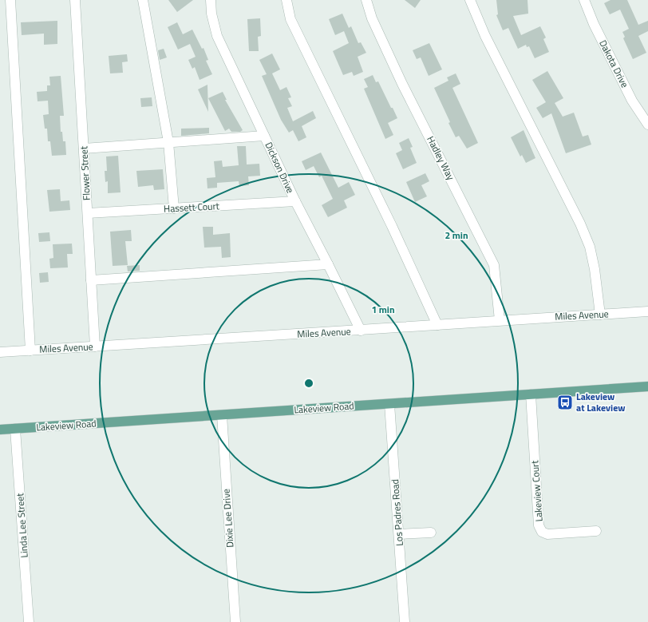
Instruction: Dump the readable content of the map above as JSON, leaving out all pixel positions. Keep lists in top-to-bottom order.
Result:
{
  "streets": {
    "main road": ["Lakeview Road"],
    "street": [
      "Dakota Drive",
      "Hadley Way",
      "Dickson Drive",
      "Flower Street",
      "Hassett Court",
      "Miles Avenue",
      "Lakeview Court",
      "Los Padres Road",
      "Dixie Lee Drive",
      "Linda Lee Street"
    ]
  },
  "crossings": [
    ["Hadley Way", "Miles Avenue"],
    ["Dickson Drive", "Hassett Court"],
    ["Dickson Drive", "Miles Avenue"],
    ["Flower Street", "Hassett Court"],
    ["Flower Street", "Miles Avenue"],
    ["Lakeview Road", "Lakeview Court"],
    ["Lakeview Road", "Los Padres Road"],
    ["Lakeview Road", "Dixie Lee Drive"],
    ["Lakeview Road", "Linda Lee Street"]
  ],
  "places": {
    "bus stop": ["Lakeview at Lakeview"]
  },
  "rings": ["2 min", "1 min"]
}
